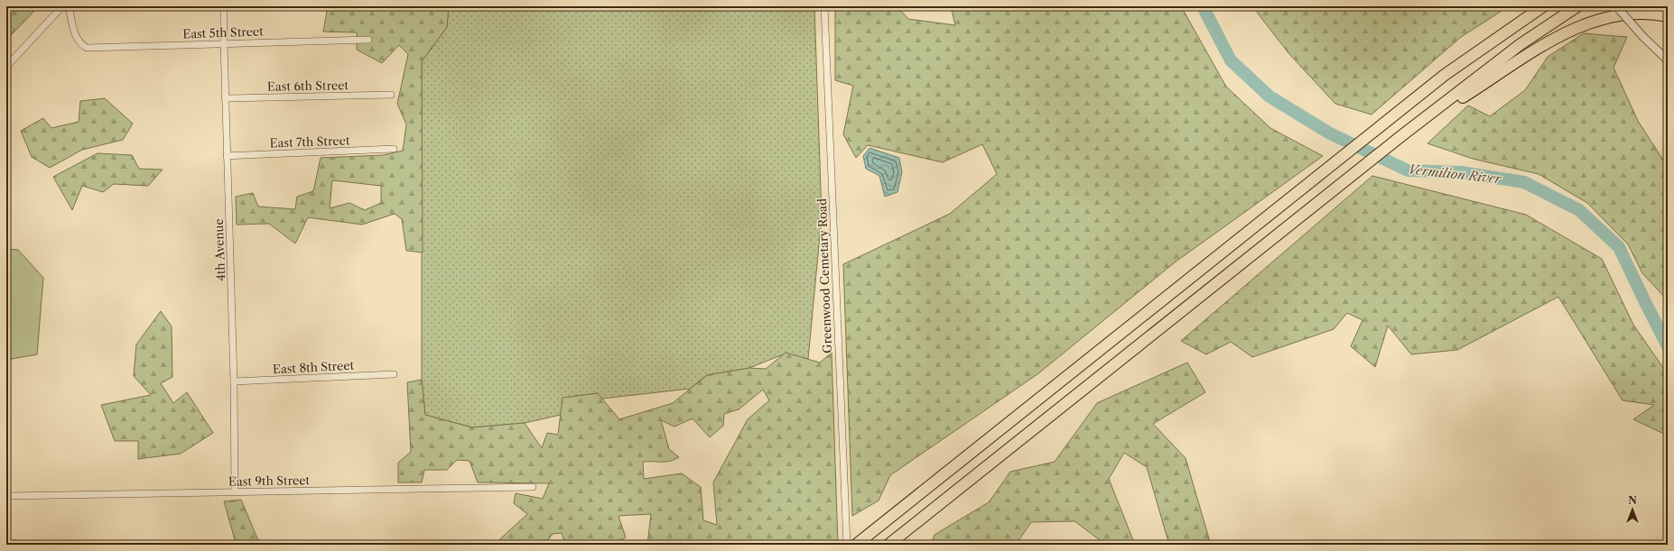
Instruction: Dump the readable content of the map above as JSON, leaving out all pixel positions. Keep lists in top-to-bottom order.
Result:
{
  "streets": {
    "street": [
      "East 5th Street",
      "East 6th Street",
      "East 7th Street",
      "4th Avenue",
      "Greenwood Cemetary Road",
      "East 8th Street",
      "East 9th Street"
    ]
  },
  "crossings": [
    ["East 5th Street", "4th Avenue"],
    ["East 6th Street", "4th Avenue"],
    ["East 7th Street", "4th Avenue"],
    ["4th Avenue", "East 8th Street"],
    ["4th Avenue", "East 9th Street"]
  ],
  "water": ["Vermilion River"],
  "north": "top"
}
